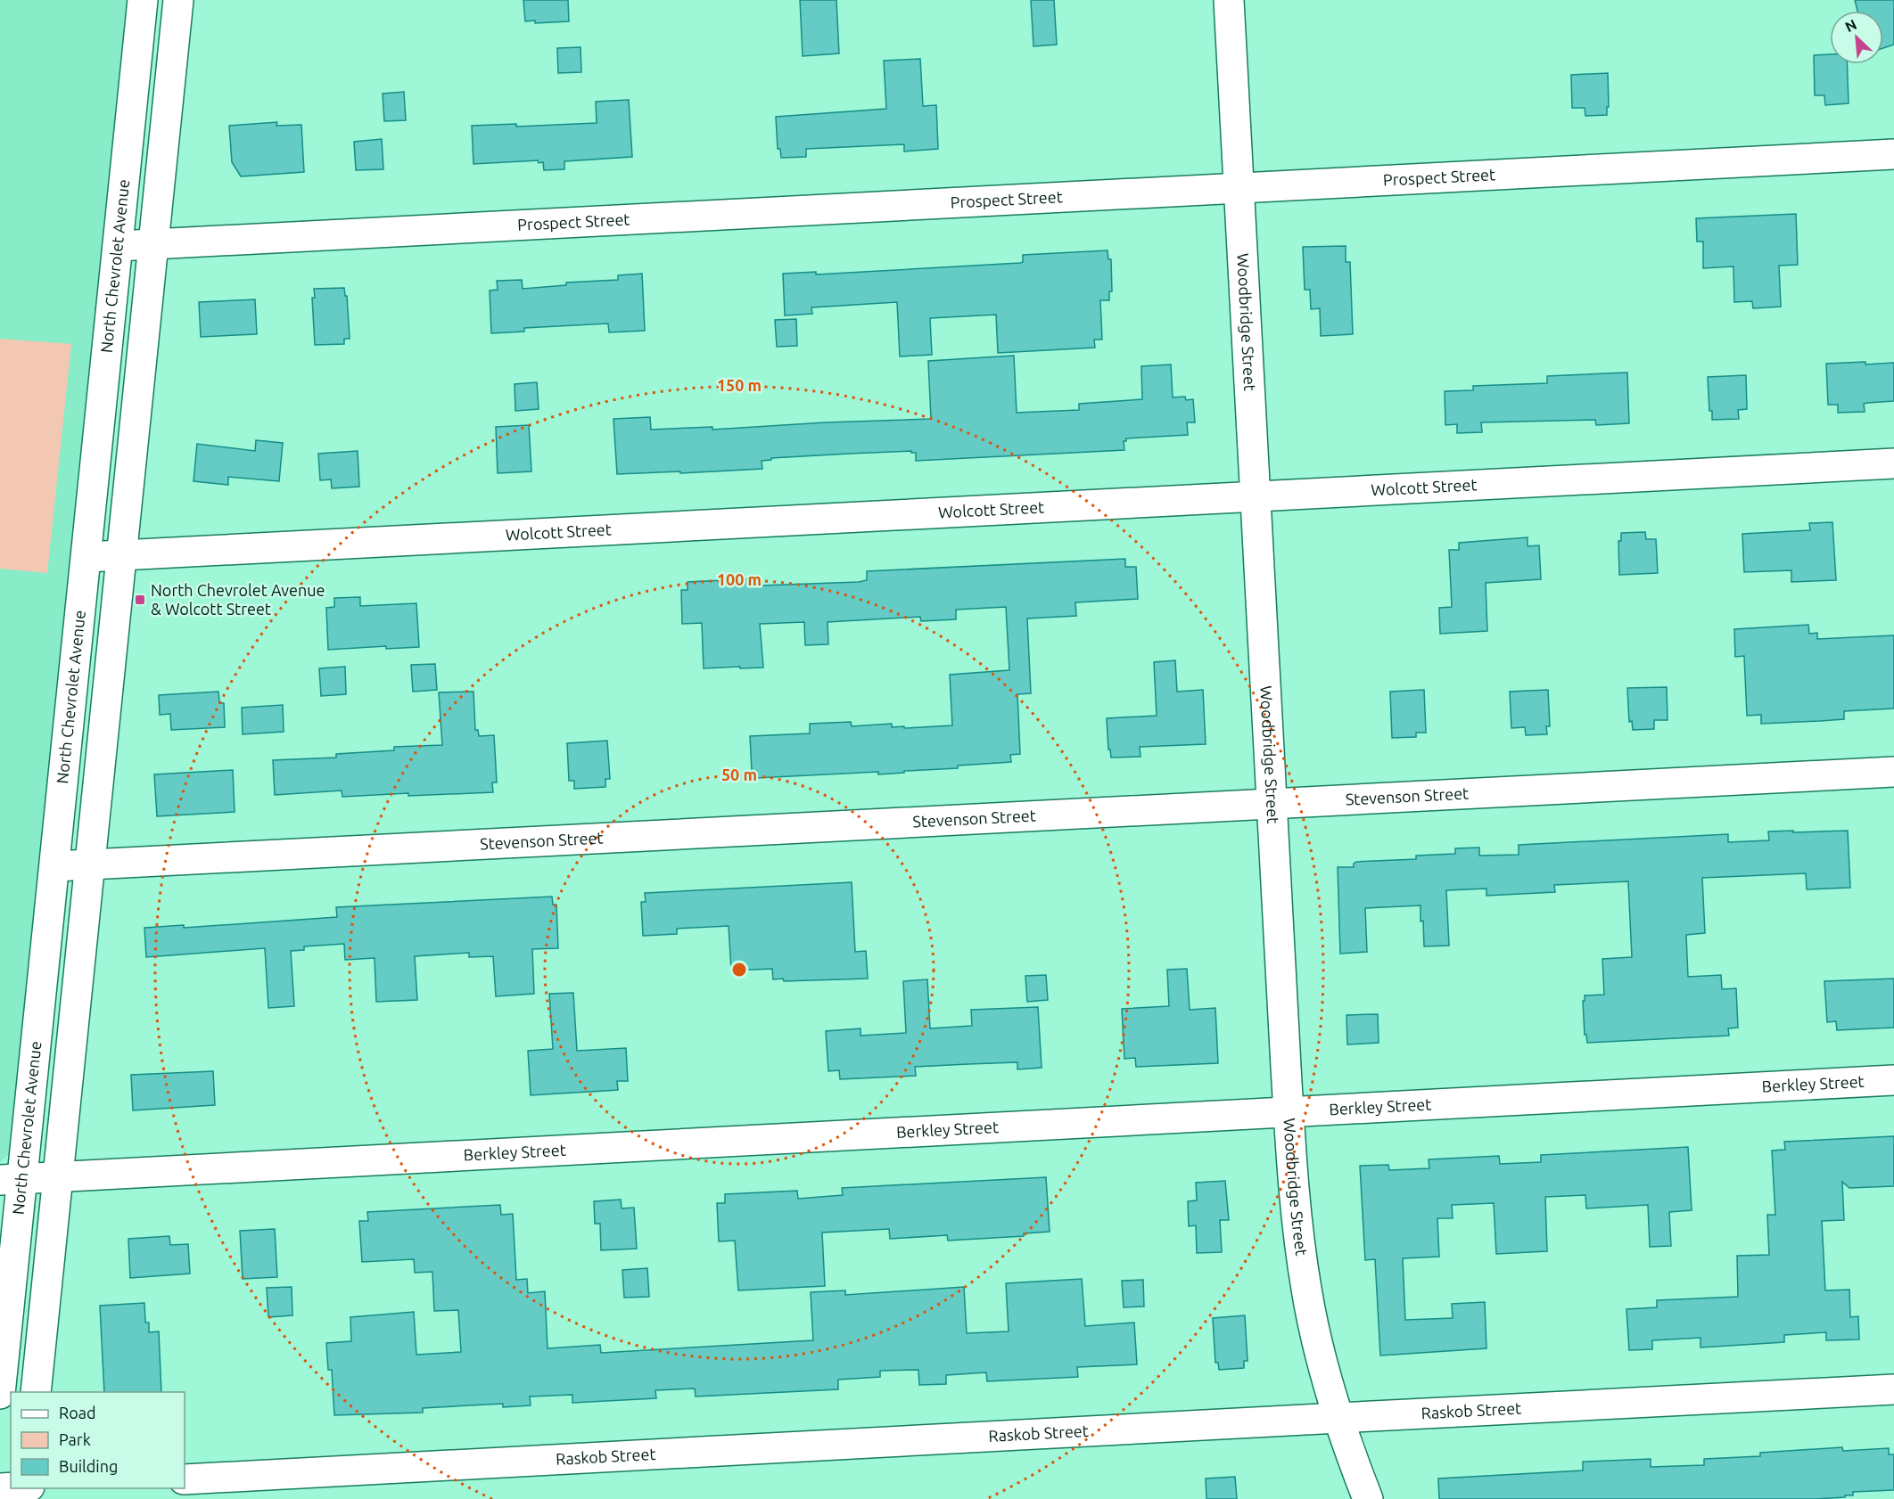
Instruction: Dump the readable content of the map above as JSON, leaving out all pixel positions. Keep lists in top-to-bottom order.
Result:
{
  "streets": {
    "street": [
      "Prospect Street",
      "North Chevrolet Avenue",
      "Woodbridge Street",
      "Wolcott Street",
      "Stevenson Street",
      "Berkley Street",
      "Raskob Street"
    ]
  },
  "crossings": [
    ["Prospect Street", "North Chevrolet Avenue"],
    ["Prospect Street", "Woodbridge Street"],
    ["North Chevrolet Avenue", "Wolcott Street"],
    ["North Chevrolet Avenue", "Stevenson Street"],
    ["North Chevrolet Avenue", "Berkley Street"],
    ["Woodbridge Street", "Wolcott Street"],
    ["Woodbridge Street", "Stevenson Street"],
    ["Woodbridge Street", "Berkley Street"],
    ["Woodbridge Street", "Raskob Street"]
  ],
  "places": {
    "transit": ["North Chevrolet Avenue & Wolcott Street"]
  },
  "legend": ["Road", "Park", "Building"],
  "north": "top left",
  "rings": ["150 m", "100 m", "50 m"]
}
